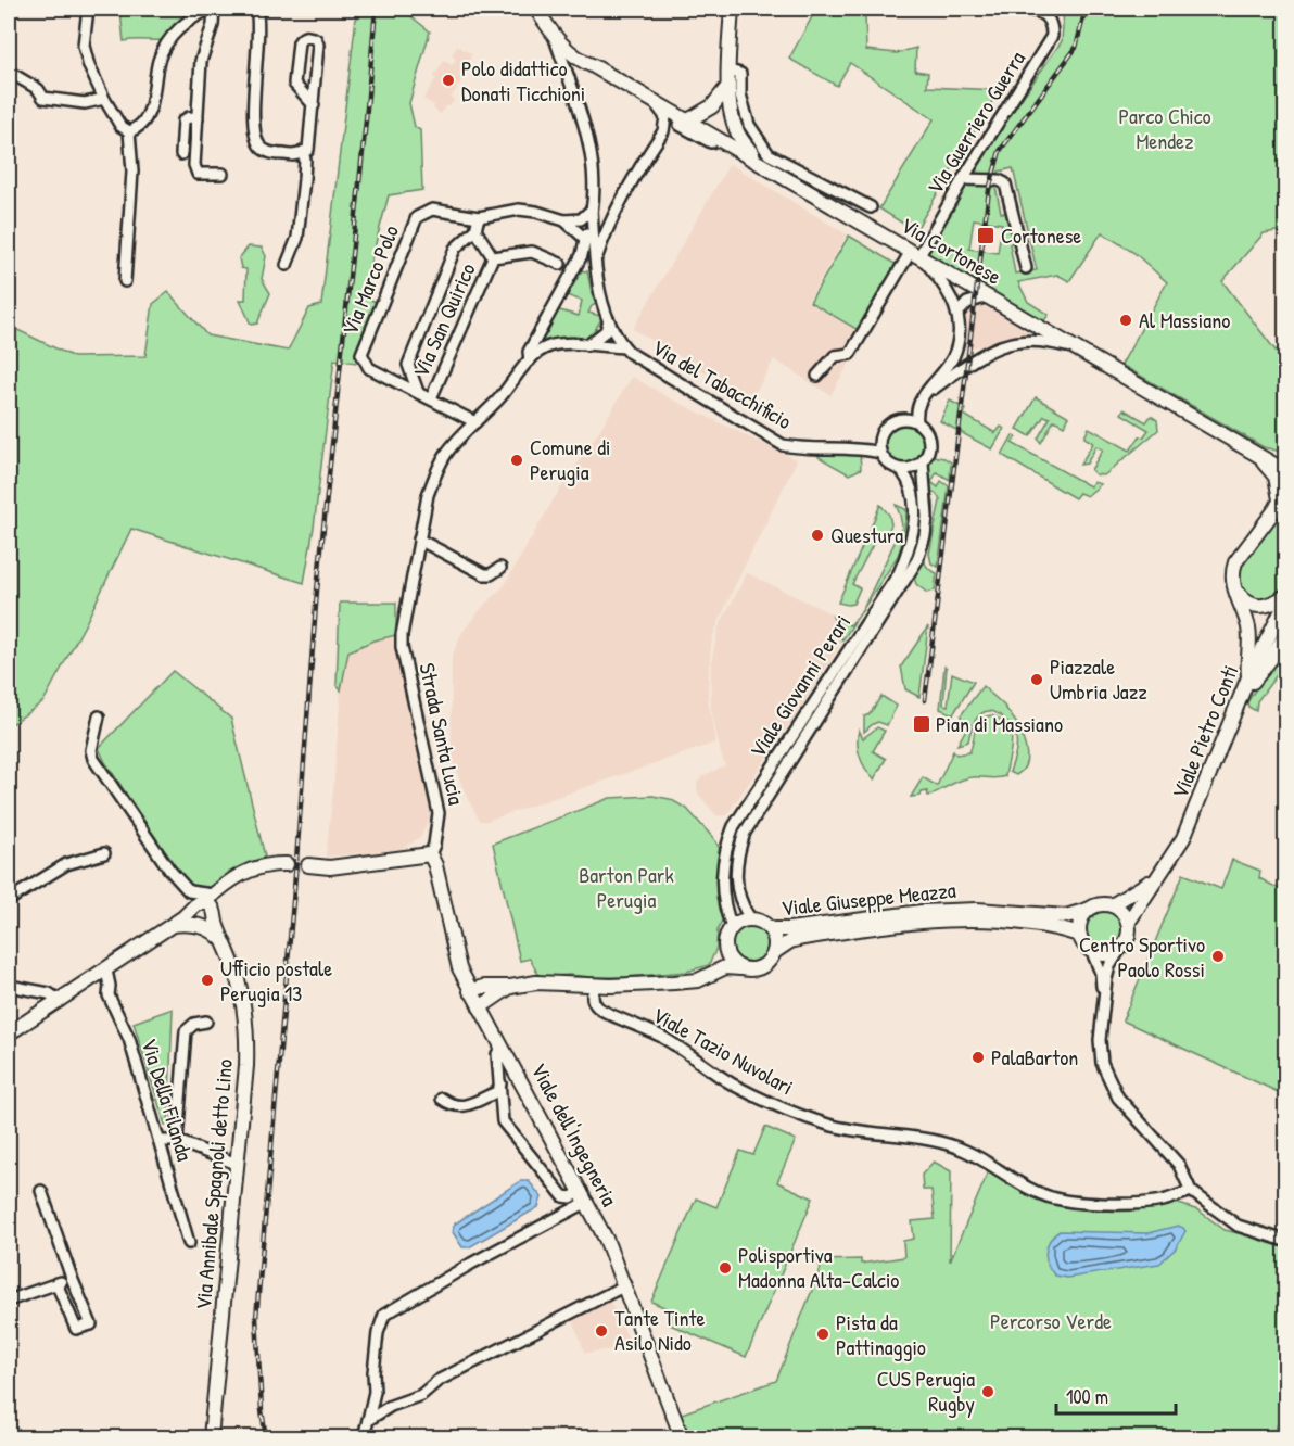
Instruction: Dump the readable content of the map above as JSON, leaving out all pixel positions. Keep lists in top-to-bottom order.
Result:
{
  "streets": {
    "street": [
      "Via Guerriero Guerra",
      "Via Cortonese",
      "Via Marco Polo",
      "Via San Quirico",
      "Via del Tabacchificio",
      "Viale Giovanni Perari",
      "Viale Pietro Conti",
      "Strada Santa Lucia",
      "Viale Giuseppe Meazza",
      "Viale Tazio Nuvolari",
      "Via Della Filanda",
      "Viale dell'Ingegneria",
      "Via Annibale Spagnoli detto Lino"
    ]
  },
  "crossings": [
    ["Via Guerriero Guerra", "Via Cortonese"],
    ["Via del Tabacchificio", "Viale Giovanni Perari"],
    ["Via del Tabacchificio", "Strada Santa Lucia"],
    ["Viale Giovanni Perari", "Viale Giuseppe Meazza"],
    ["Viale Pietro Conti", "Viale Giuseppe Meazza"],
    ["Viale Pietro Conti", "Viale Tazio Nuvolari"],
    ["Strada Santa Lucia", "Viale dell'Ingegneria"]
  ],
  "parks": ["Parco Chico Mendez", "Barton Park Perugia", "Percorso Verde"],
  "places": {
    "other": [
      "Polo didattico Donati Ticchioni",
      "Al Massiano",
      "Comune di Perugia",
      "Questura",
      "Piazzale Umbria Jazz",
      "Centro Sportivo Paolo Rossi",
      "Ufficio postale Perugia 13",
      "PalaBarton",
      "Polisportiva Madonna Alta-Calcio",
      "Tante Tinte Asilo Nido",
      "Pista da Pattinaggio",
      "CUS Perugia Rugby"
    ],
    "transit": ["Cortonese", "Pian di Massiano"]
  },
  "scale_bar": "100 m"
}
